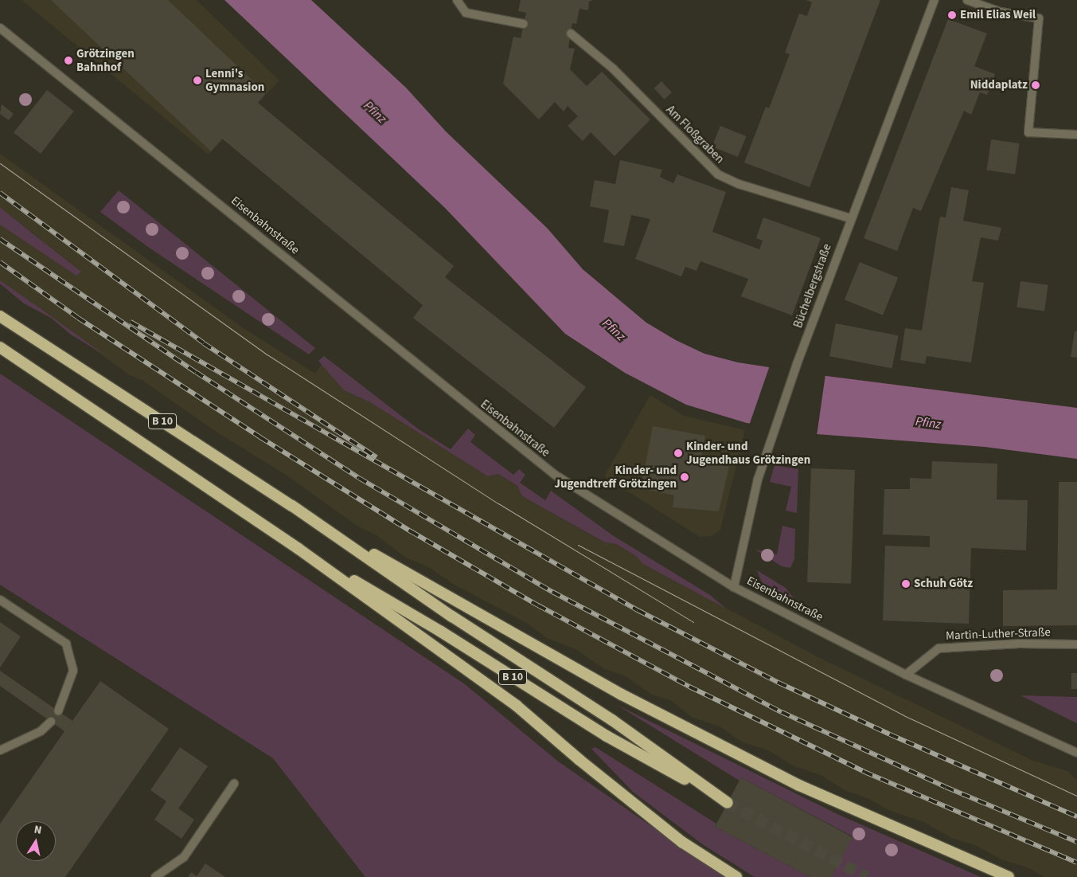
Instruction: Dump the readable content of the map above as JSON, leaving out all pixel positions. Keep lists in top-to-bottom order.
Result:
{
  "streets": {
    "highway": ["B 10"],
    "street": [
      "Am Floßgraben",
      "Eisenbahnstraße",
      "Büchelbergstraße",
      "Martin-Luther-Straße"
    ]
  },
  "crossings": [
    ["Am Floßgraben", "Büchelbergstraße"],
    ["Eisenbahnstraße", "Büchelbergstraße"],
    ["Eisenbahnstraße", "Martin-Luther-Straße"]
  ],
  "water": ["Pfinz"],
  "places": [
    "Emil Elias Weil",
    "Grötzingen Bahnhof",
    "Lenni's Gymnasion",
    "Niddaplatz",
    "Kinder- und Jugendhaus Grötzingen",
    "Kinder- und Jugendtreff Grötzingen",
    "Schuh Götz"
  ],
  "north": "top"
}
